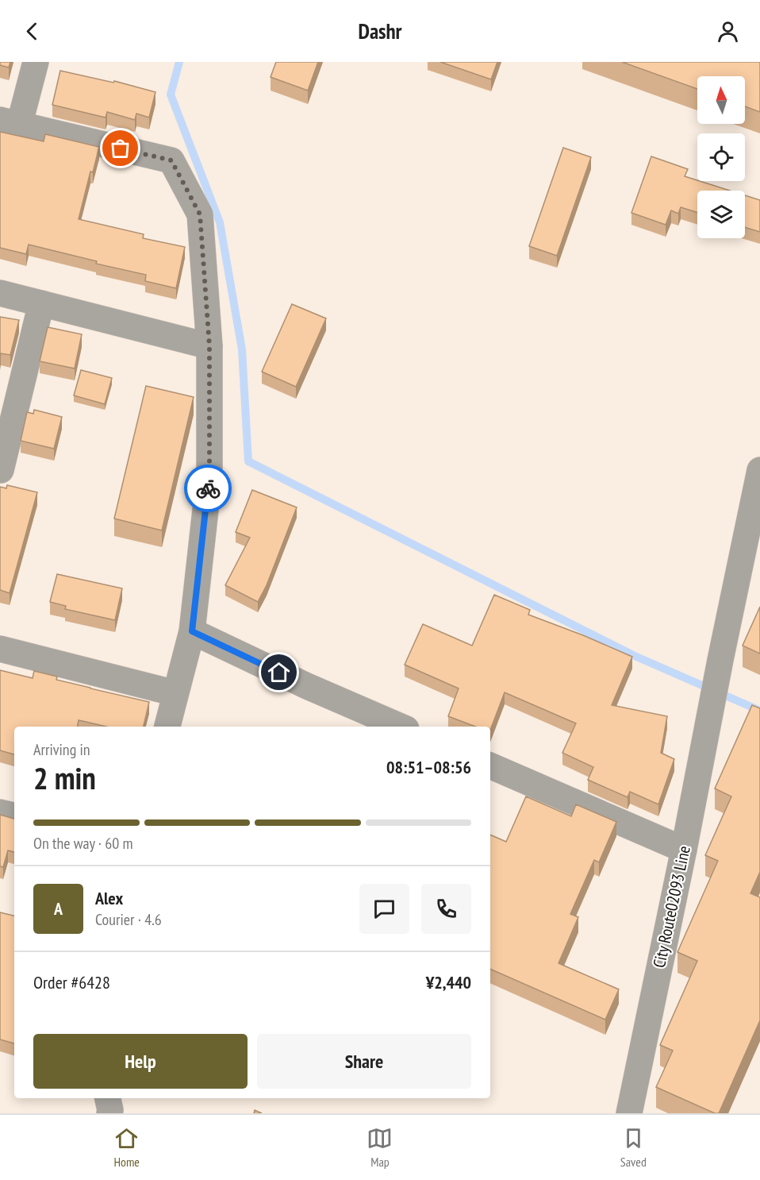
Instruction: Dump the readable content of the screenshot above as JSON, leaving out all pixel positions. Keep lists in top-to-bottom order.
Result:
{
  "streets": {
    "street": ["City Route02093 Line"]
  },
  "north": "top",
  "page": {
    "header": "Dashr",
    "heading": ["2 min", "Arriving in", "08:51–08:56"],
    "panel": [
      "Alex",
      "Courier · 4.6",
      "Order #6428",
      "¥2,440"
    ],
    "bar": "On the way · 60 m",
    "round": "A",
    "buttons": ["Help", "Share"],
    "tabs": ["Home", "Map", "Saved"]
  }
}
